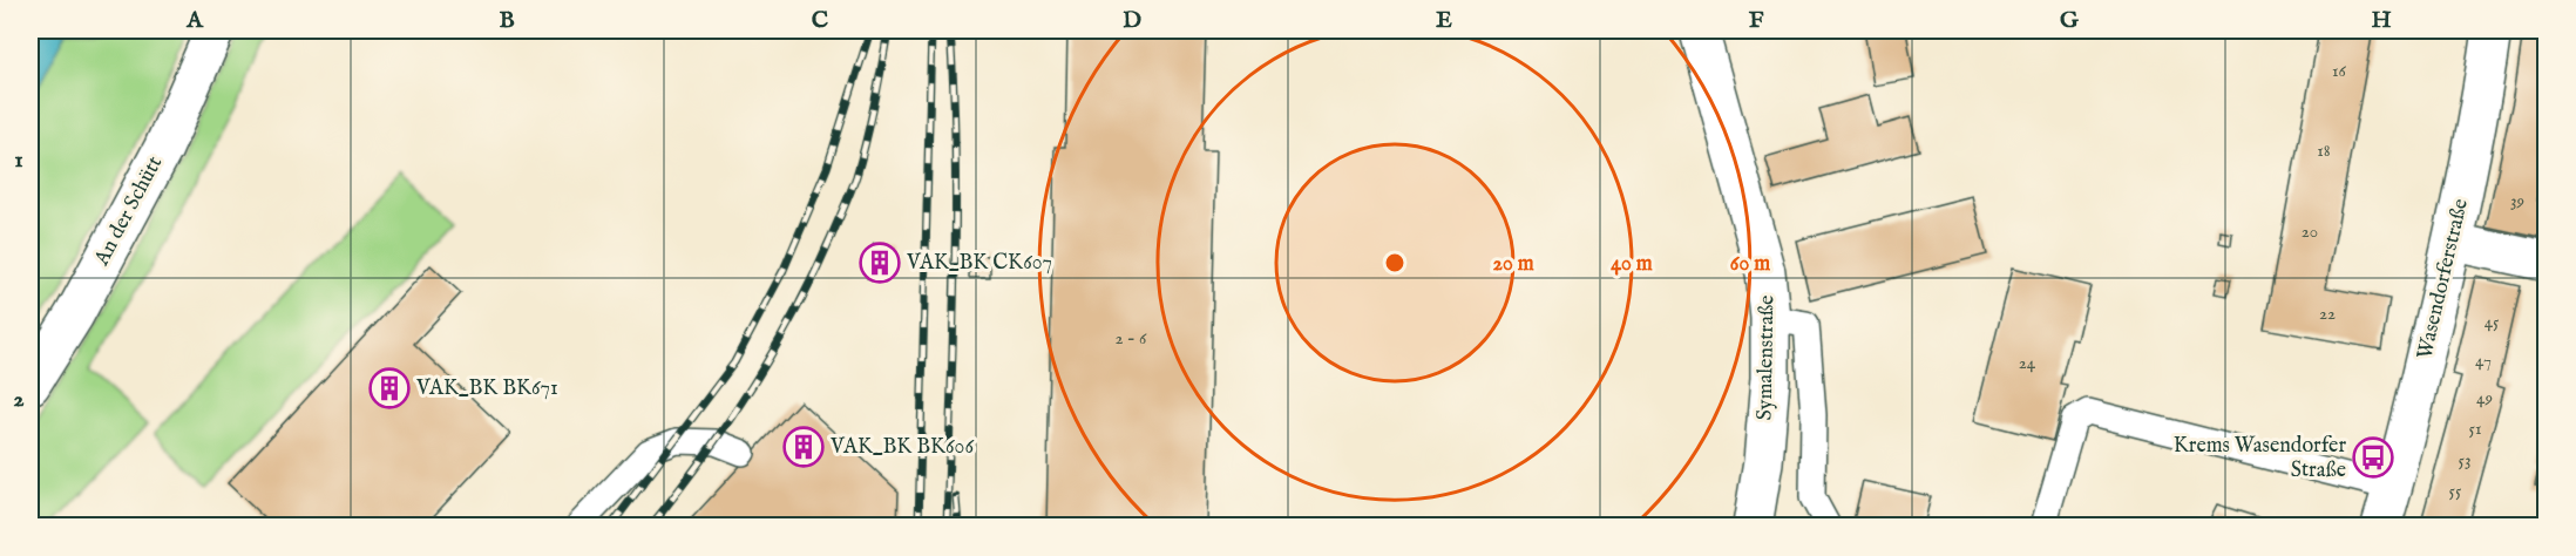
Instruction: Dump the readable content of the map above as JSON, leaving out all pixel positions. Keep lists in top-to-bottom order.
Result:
{
  "streets": {
    "street": ["An der Schütt", "Wasendorferstraße", "Symalenstraße"]
  },
  "places": {
    "building": ["VAK_BK CK607", "VAK_BK BK671", "VAK_BK BK606"],
    "bus stop": ["Krems Wasendorfer Straße"]
  },
  "house_numbers": [
    "16",
    "18",
    "39",
    "20",
    "22",
    "45",
    "2 - 6",
    "47",
    "24",
    "49",
    "51",
    "53",
    "55"
  ],
  "grid": {
    "columns": [
      "A",
      "B",
      "C",
      "D",
      "E",
      "F",
      "G",
      "H"
    ],
    "rows": ["1", "2"]
  },
  "rings": ["20 m", "40 m", "60 m"]
}
